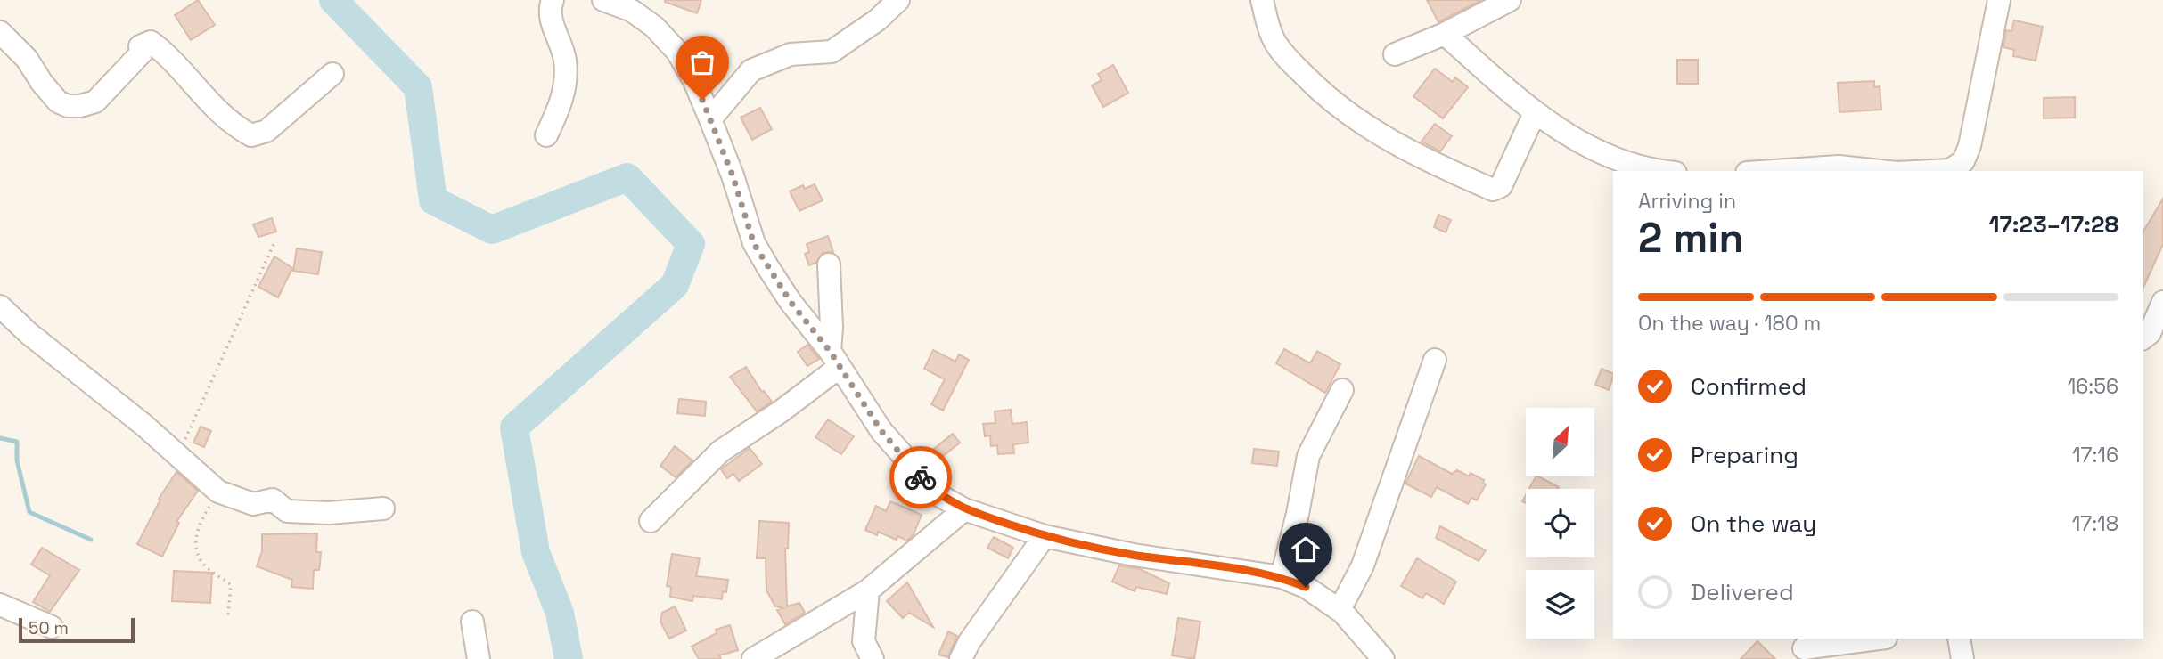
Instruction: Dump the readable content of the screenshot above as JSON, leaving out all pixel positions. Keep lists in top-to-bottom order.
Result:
{
  "scale_bar": "50 m",
  "north": "top right",
  "page": {
    "heading": ["2 min", "Arriving in", "17:23–17:28"],
    "bar": "On the way · 180 m",
    "list": [
      ["Confirmed", "16:56"],
      ["Preparing", "17:16"],
      ["On the way", "17:18"],
      "Delivered"
    ],
    "scale": "50 m"
  }
}
